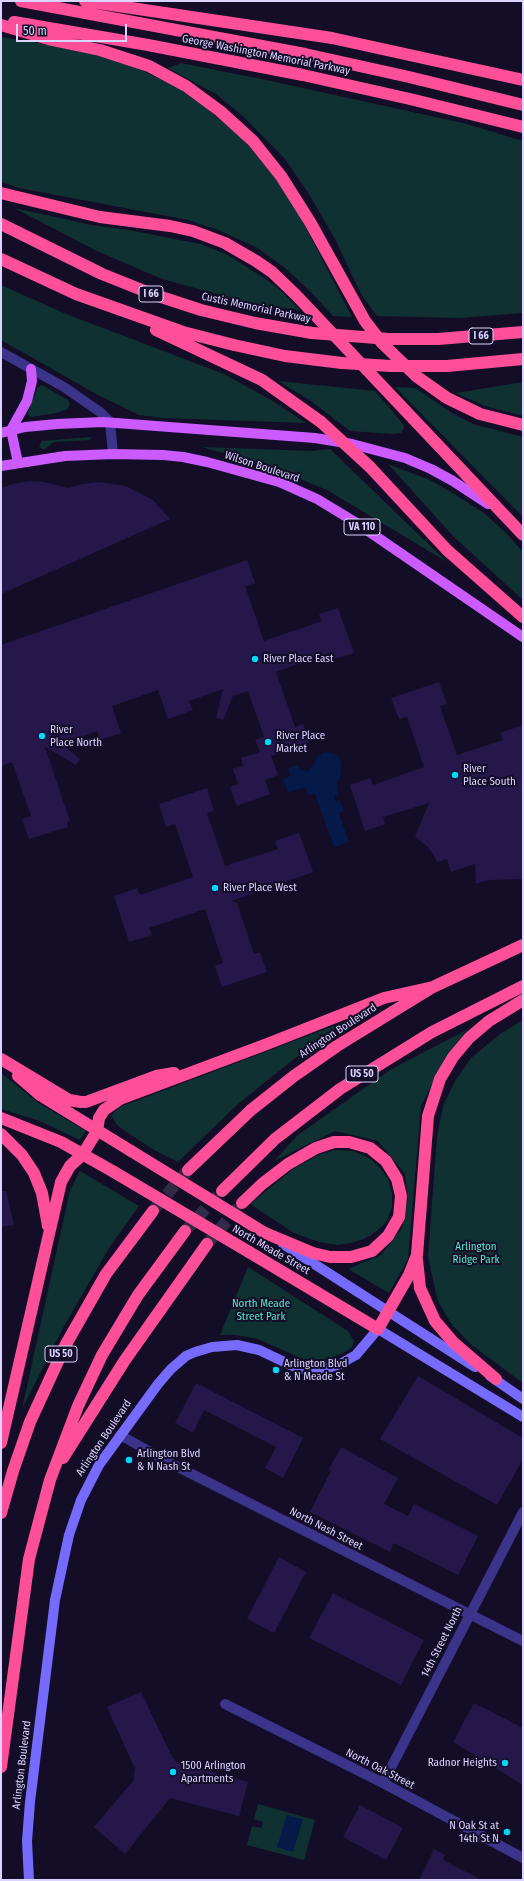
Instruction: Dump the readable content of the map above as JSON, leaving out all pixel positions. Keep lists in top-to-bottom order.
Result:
{
  "streets": {
    "highway": [
      "George Washington Memorial Parkway",
      "I 66",
      "Custis Memorial Parkway",
      "Arlington Boulevard",
      "US 50",
      "North Meade Street"
    ],
    "main road": ["Wilson Boulevard", "VA 110"],
    "street": ["North Nash Street", "14th Street North", "North Oak Street"]
  },
  "crossings": [
    ["Arlington Boulevard", "North Meade Street"],
    ["Arlington Boulevard", "North Nash Street"],
    ["North Nash Street", "14th Street North"],
    ["14th Street North", "North Oak Street"]
  ],
  "parks": ["Arlington Ridge Park", "North Meade Street Park"],
  "places": [
    "River Place East",
    "River Place North",
    "River Place Market",
    "River Place South",
    "River Place West",
    "Arlington Blvd & N Meade St",
    "Arlington Blvd & N Nash St",
    "Radnor Heights",
    "1500 Arlington Apartments",
    "N Oak St at 14th St N"
  ],
  "scale_bar": "50 m"
}
